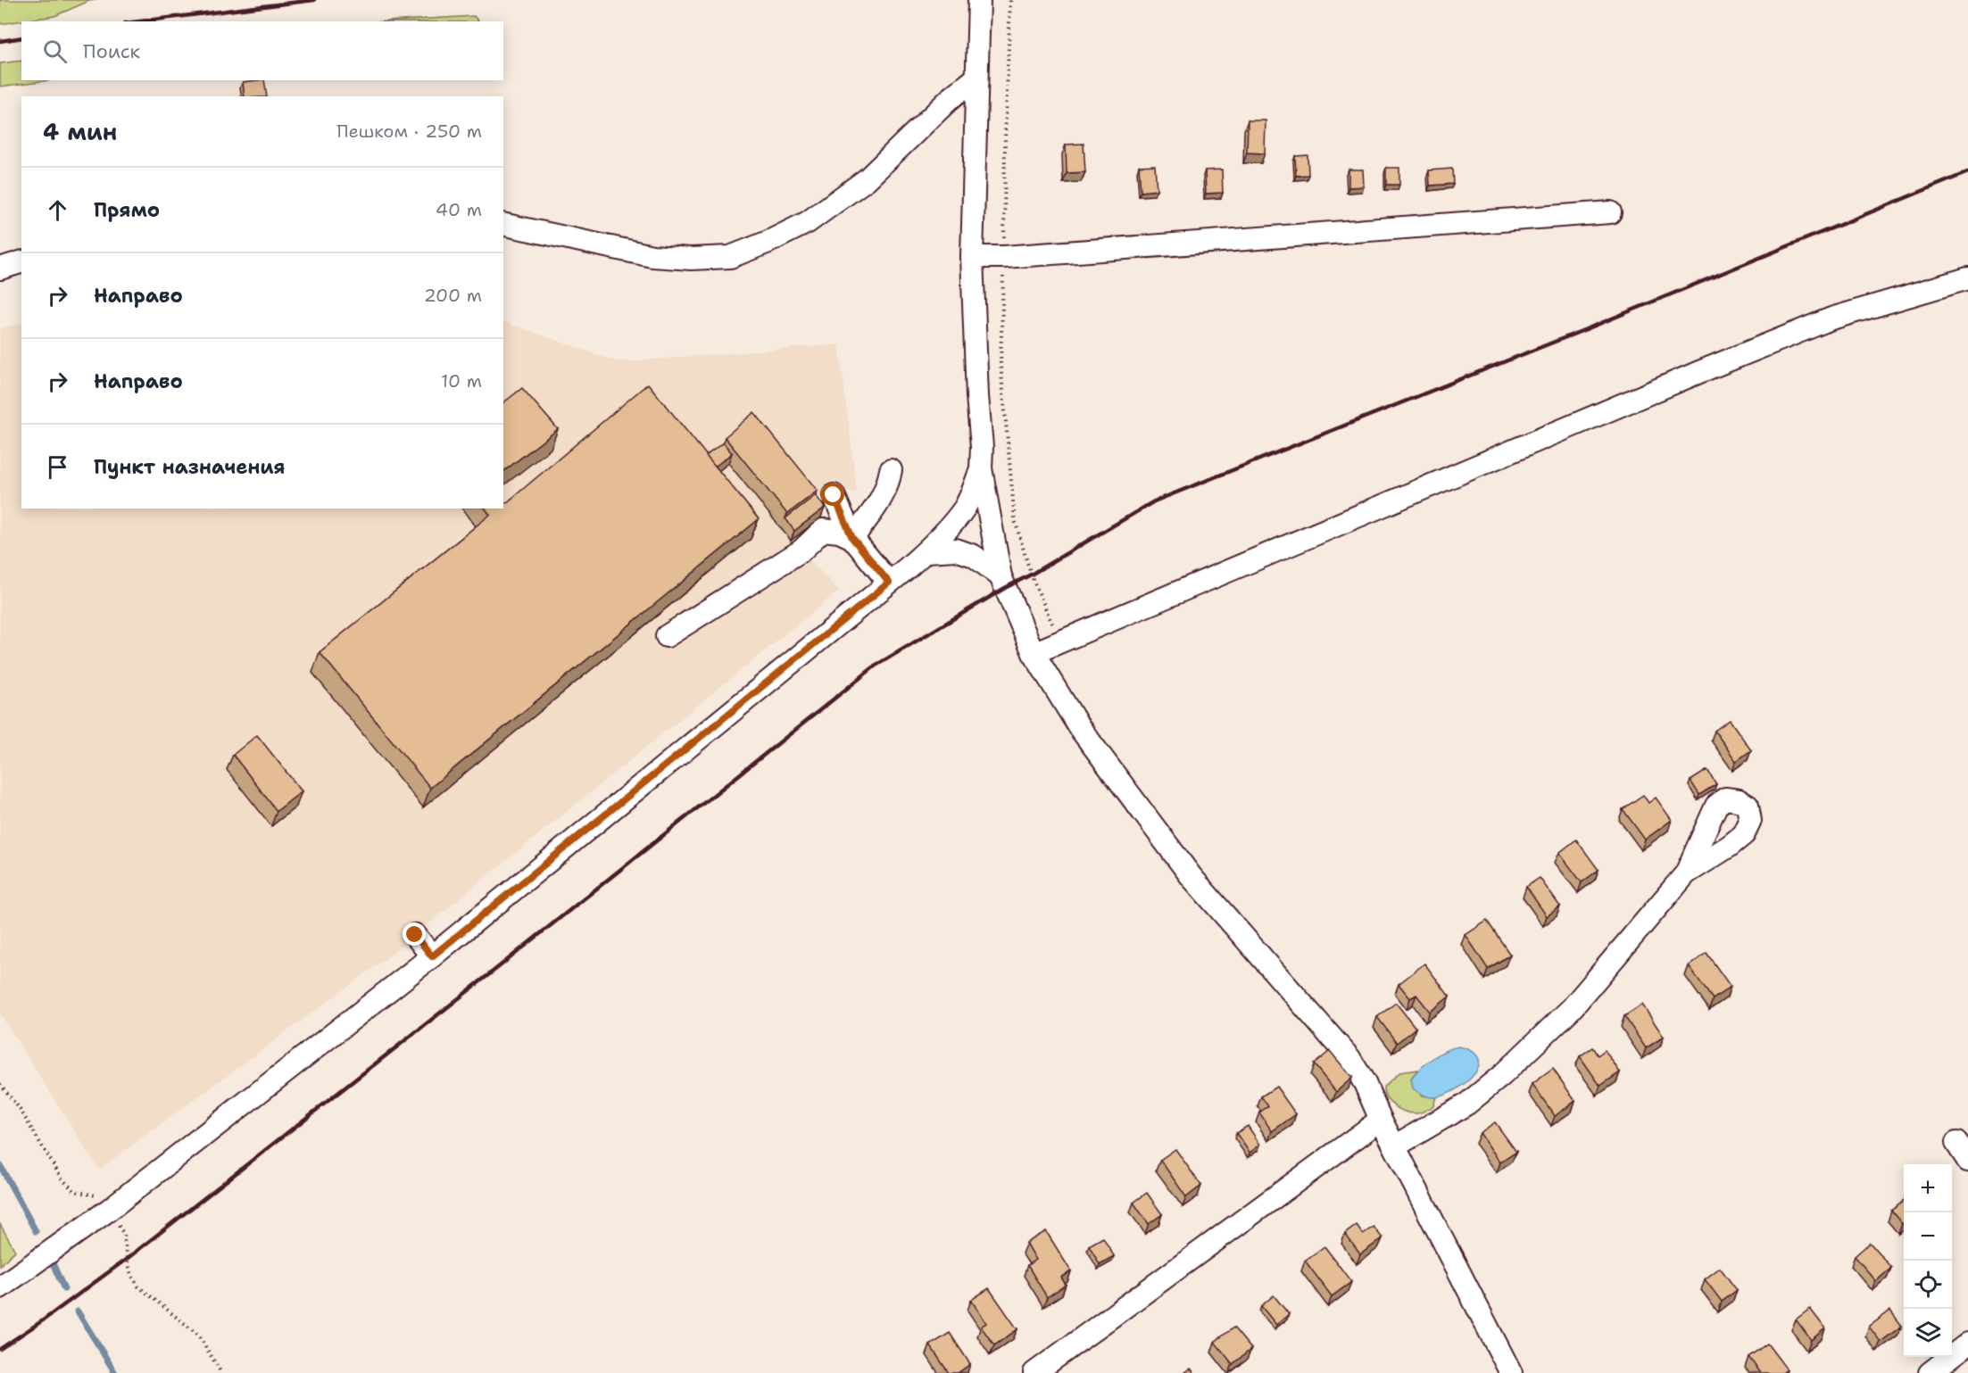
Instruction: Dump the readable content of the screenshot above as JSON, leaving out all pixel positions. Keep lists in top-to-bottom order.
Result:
{
  "page": {
    "search": "Поиск",
    "heading": ["4 мин", "Пешком · 250 m"],
    "list": [
      ["Прямо", "40 m"],
      ["Направо", "200 m"],
      ["Направо", "10 m"],
      "Пункт назначения"
    ],
    "map_buttons": ["+", "−"]
  }
}
